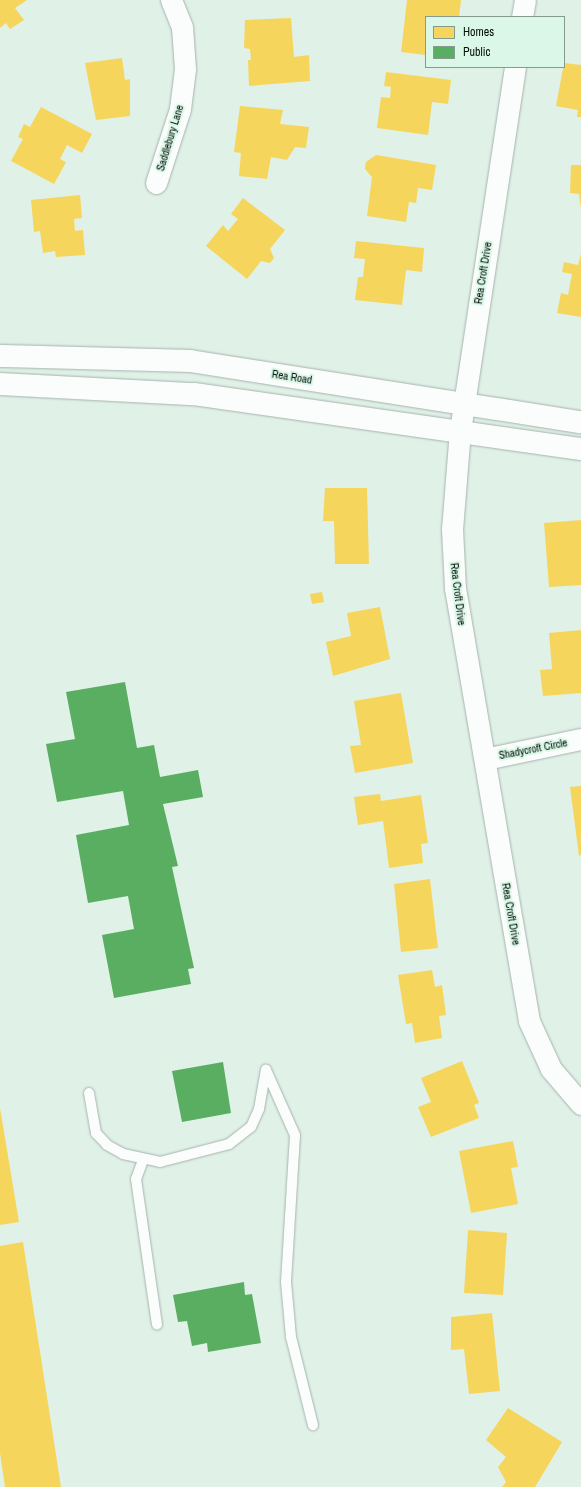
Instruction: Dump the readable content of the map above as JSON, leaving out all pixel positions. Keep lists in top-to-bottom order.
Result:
{
  "streets": {
    "main road": ["Rea Road"],
    "street": ["Saddlebury Lane", "Rea Croft Drive", "Shadycroft Circle"]
  },
  "crossings": [
    ["Rea Croft Drive", "Rea Road"],
    ["Rea Croft Drive", "Shadycroft Circle"]
  ],
  "legend": ["Homes", "Public"]
}
